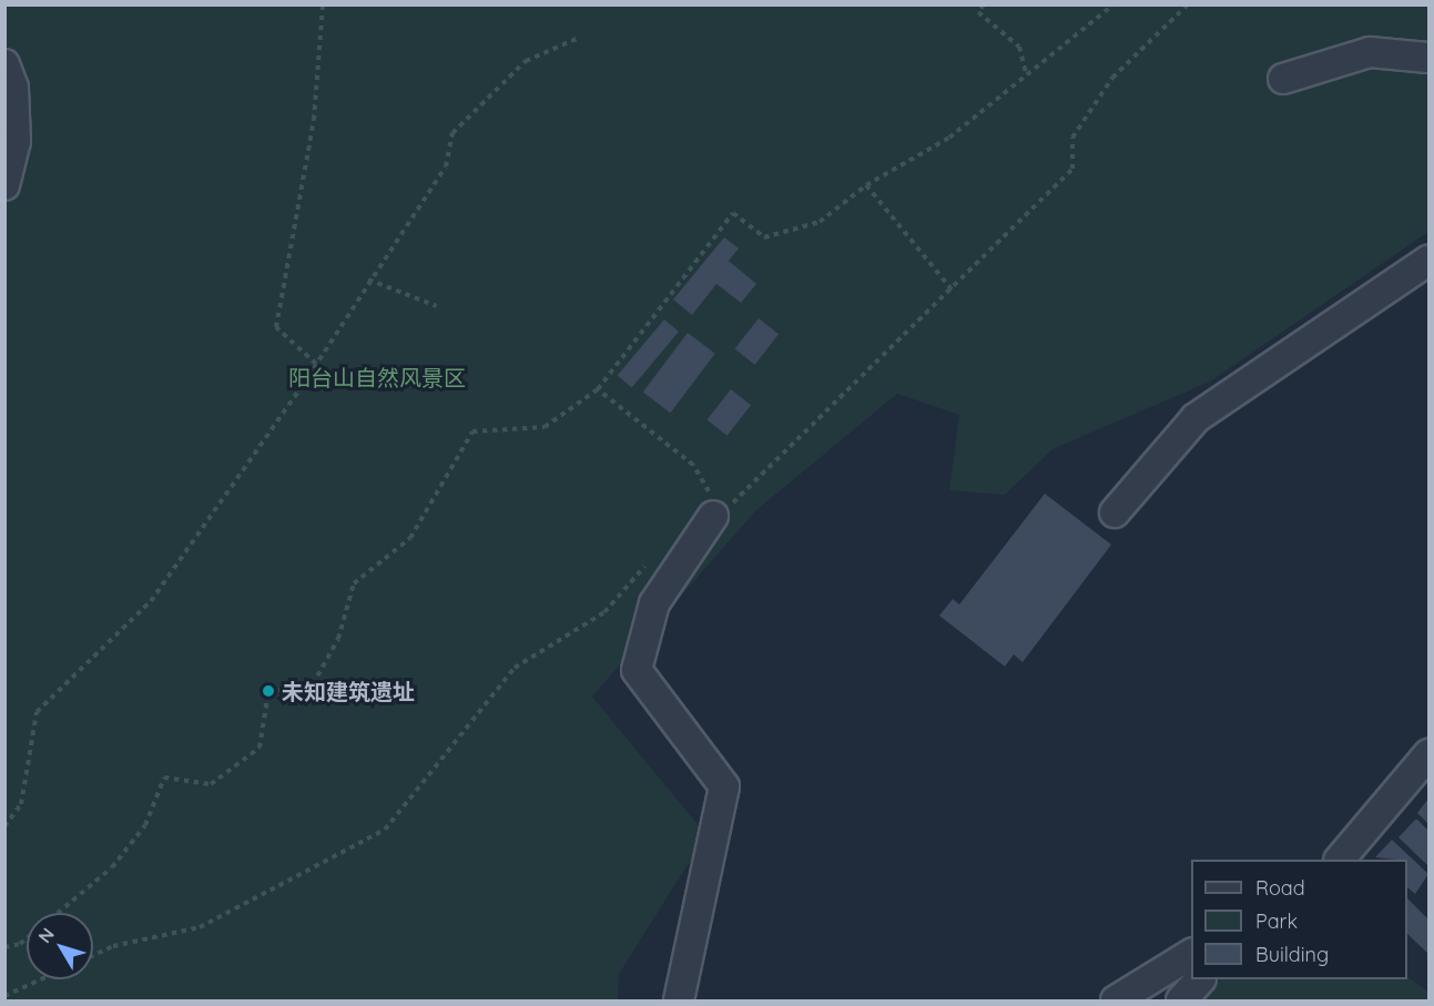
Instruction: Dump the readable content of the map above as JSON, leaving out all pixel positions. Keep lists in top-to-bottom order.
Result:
{
  "parks": ["阳台山自然风景区"],
  "places": ["未知建筑遗址"],
  "legend": ["Road", "Park", "Building"],
  "north": "top left"
}
